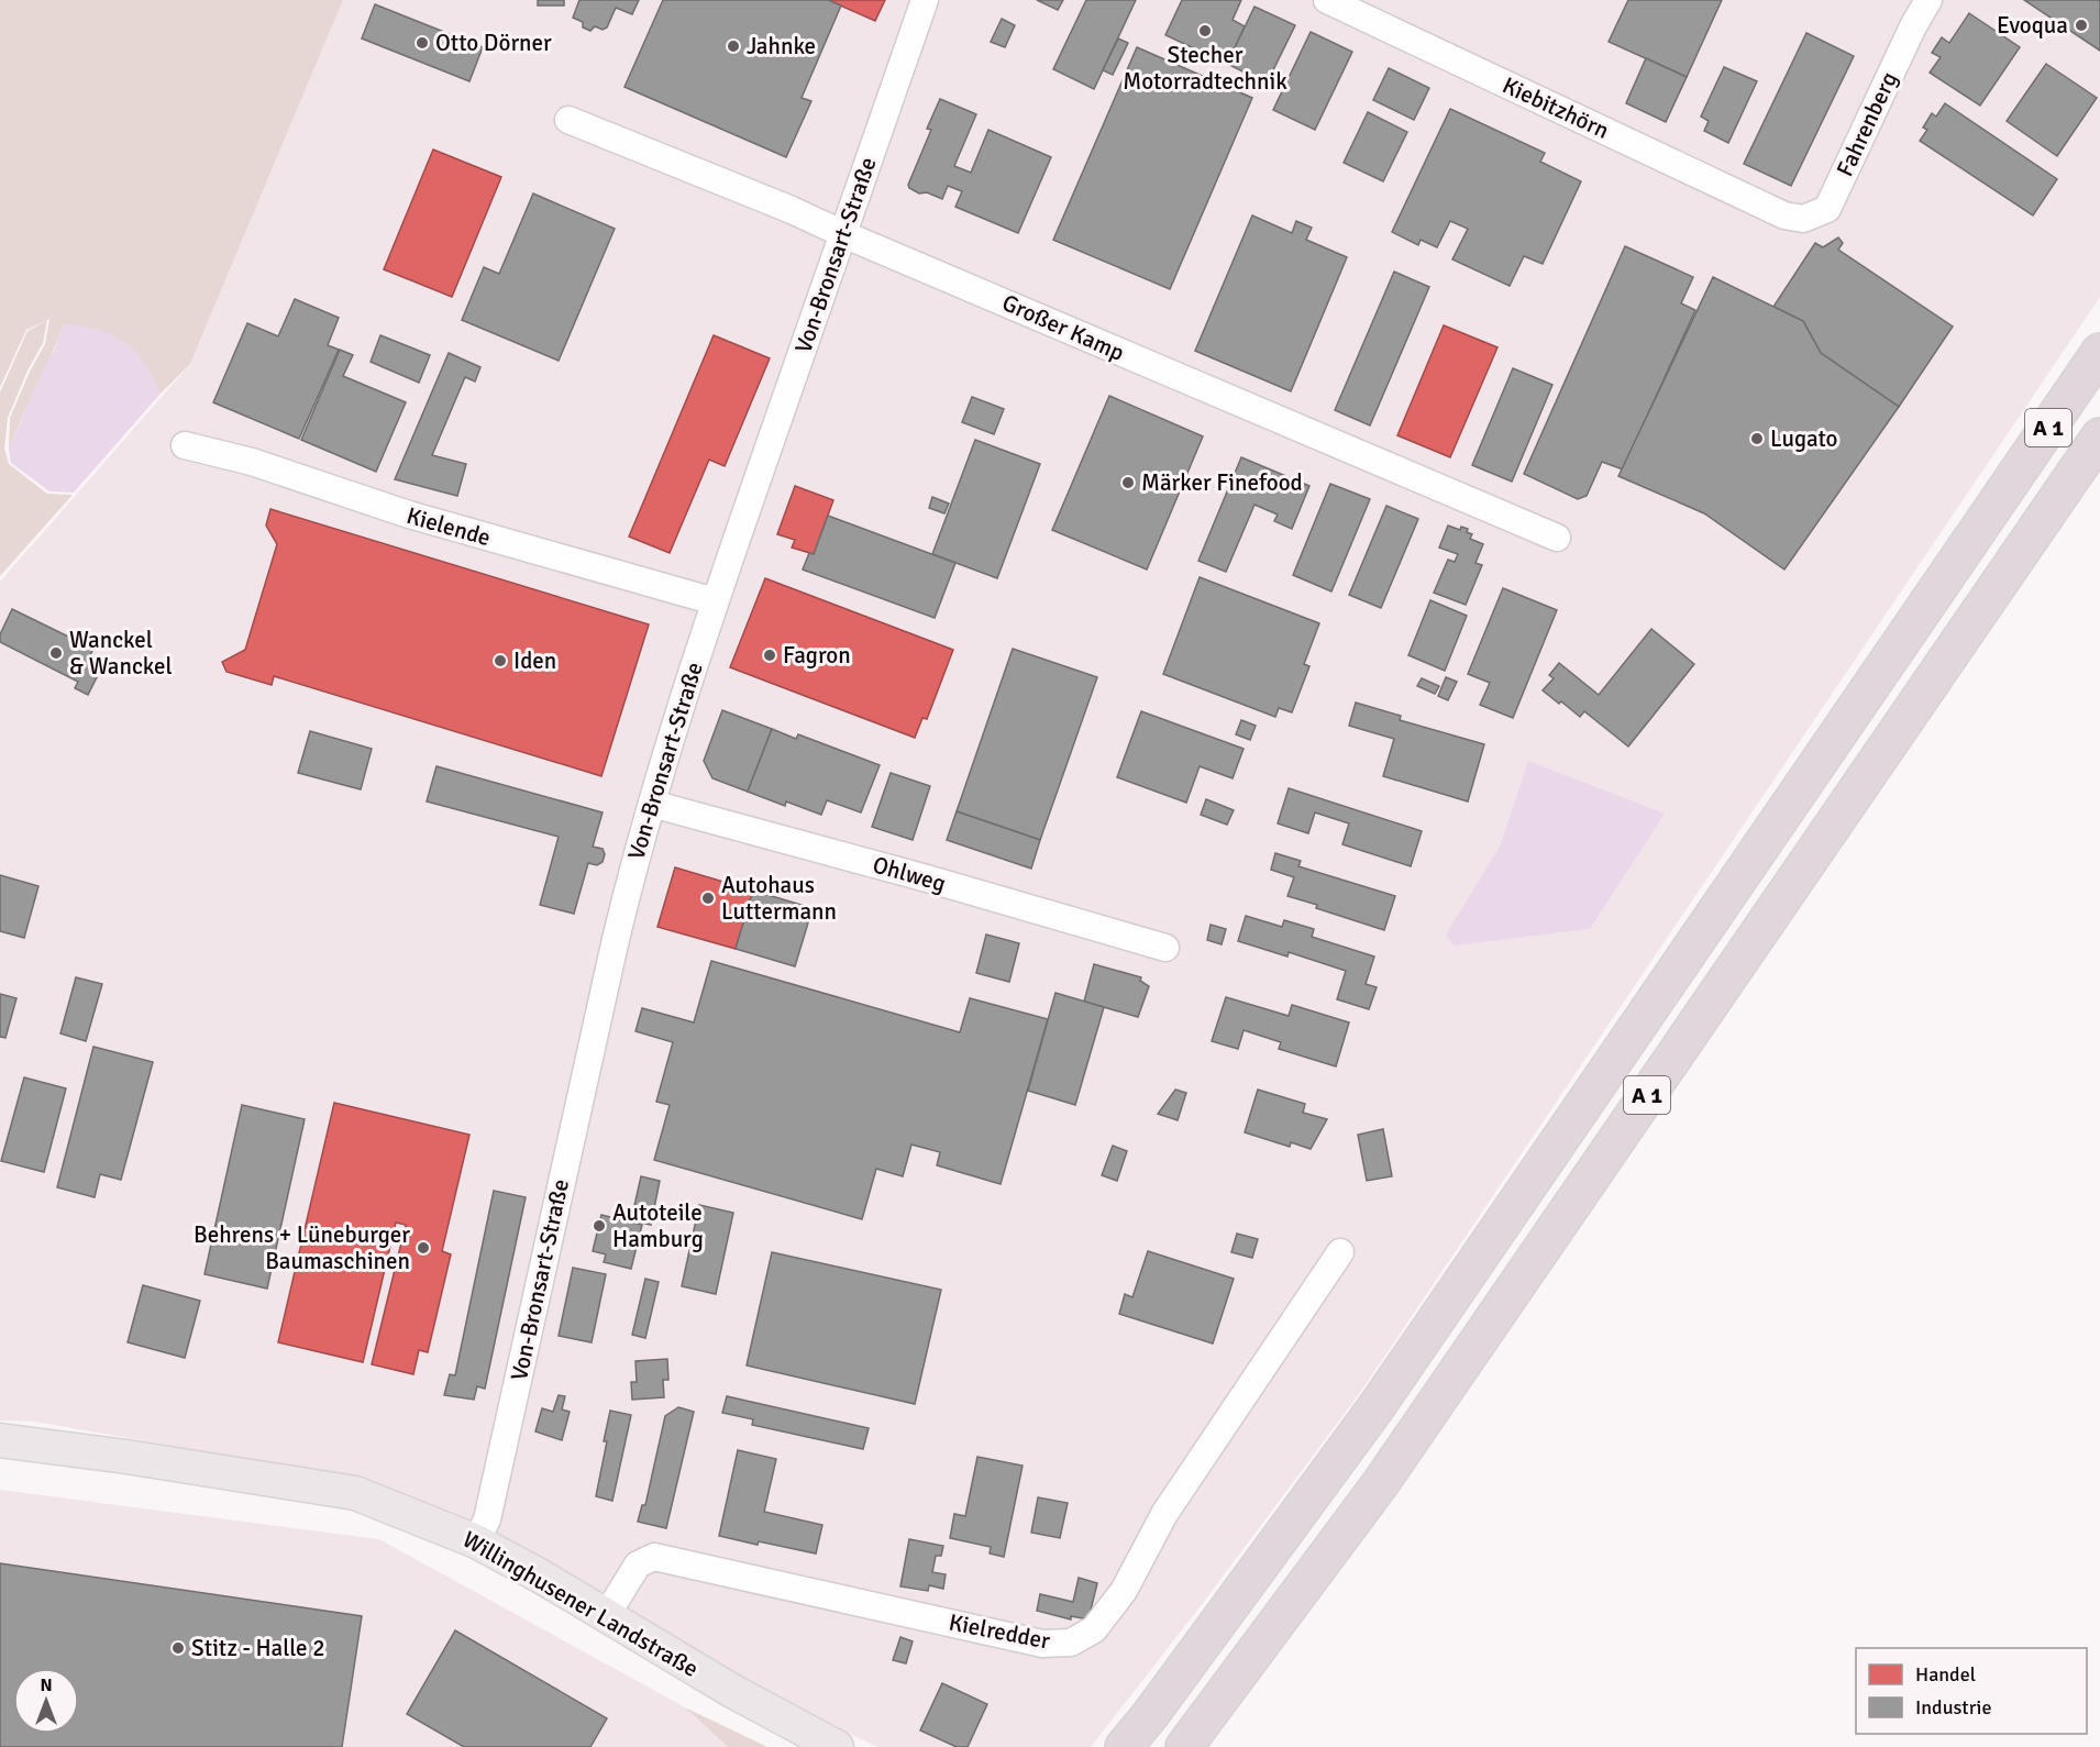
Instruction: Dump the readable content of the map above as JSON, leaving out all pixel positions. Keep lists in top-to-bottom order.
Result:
{
  "streets": {
    "highway": ["A 1"],
    "main road": ["Willinghusener Landstraße"],
    "street": [
      "Kiebitzhörn",
      "Fahrenberg",
      "Von-Bronsart-Straße",
      "Großer Kamp",
      "Kielende",
      "Ohlweg",
      "Kielredder"
    ]
  },
  "crossings": [
    ["Kiebitzhörn", "Fahrenberg"],
    ["Von-Bronsart-Straße", "Großer Kamp"],
    ["Von-Bronsart-Straße", "Kielende"],
    ["Von-Bronsart-Straße", "Ohlweg"],
    ["Von-Bronsart-Straße", "Willinghusener Landstraße"],
    ["Willinghusener Landstraße", "Kielredder"]
  ],
  "places": [
    "Evoqua",
    "Stecher Motorradtechnik",
    "Otto Dörner",
    "Jahnke",
    "Lugato",
    "Märker Finefood",
    "Wanckel & Wanckel",
    "Fagron",
    "Iden",
    "Autohaus Luttermann",
    "Autoteile Hamburg",
    "Behrens + Lüneburger Baumaschinen",
    "Stitz - Halle 2"
  ],
  "legend": ["Handel", "Industrie"],
  "north": "top"
}
